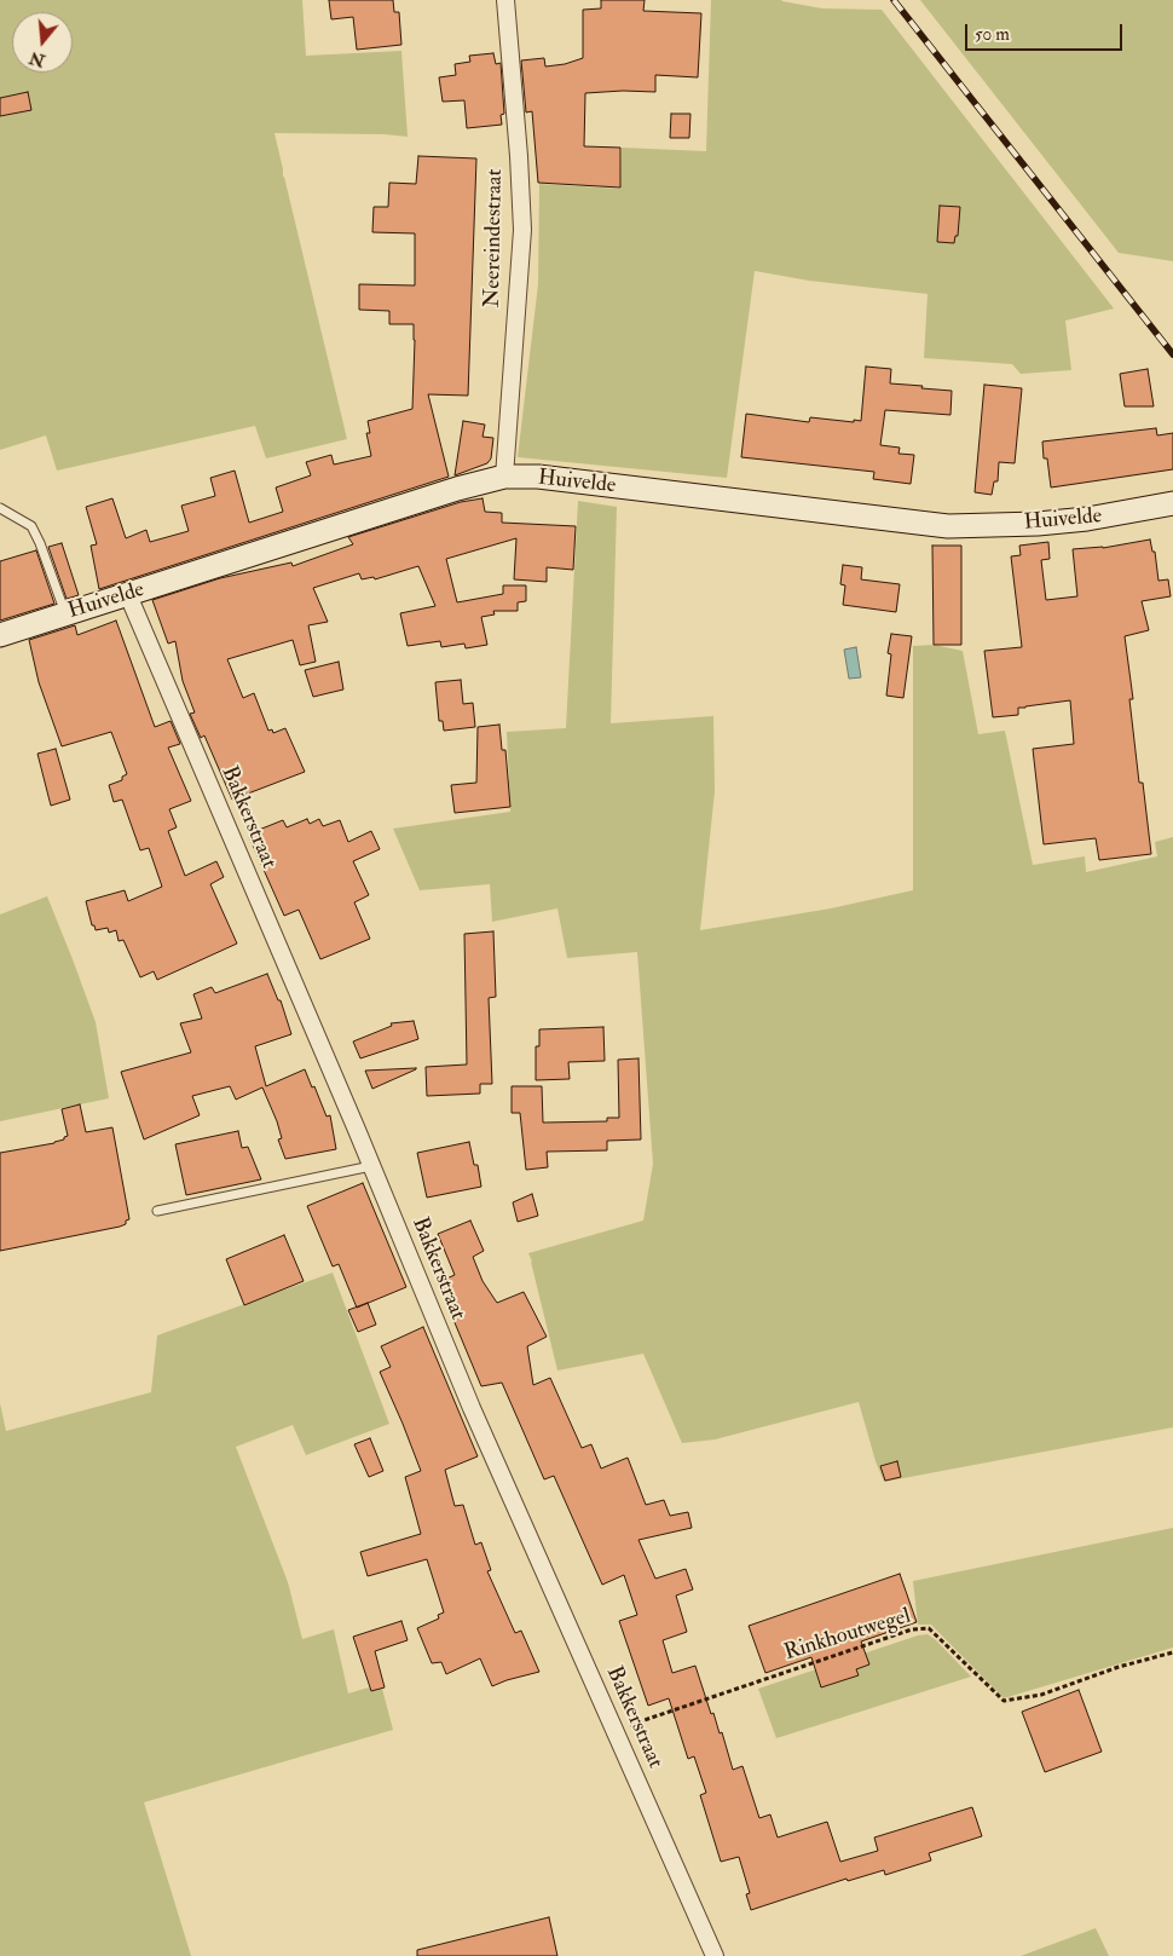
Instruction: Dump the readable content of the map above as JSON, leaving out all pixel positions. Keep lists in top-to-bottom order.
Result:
{
  "streets": {
    "street": ["Neereindestraat", "Huivelde", "Bakkerstraat"],
    "path": ["Rinkhoutwegel"]
  },
  "crossings": [
    ["Neereindestraat", "Huivelde"],
    ["Huivelde", "Bakkerstraat"],
    ["Bakkerstraat", "Rinkhoutwegel"]
  ],
  "scale_bar": "50 m",
  "north": "bottom"
}
